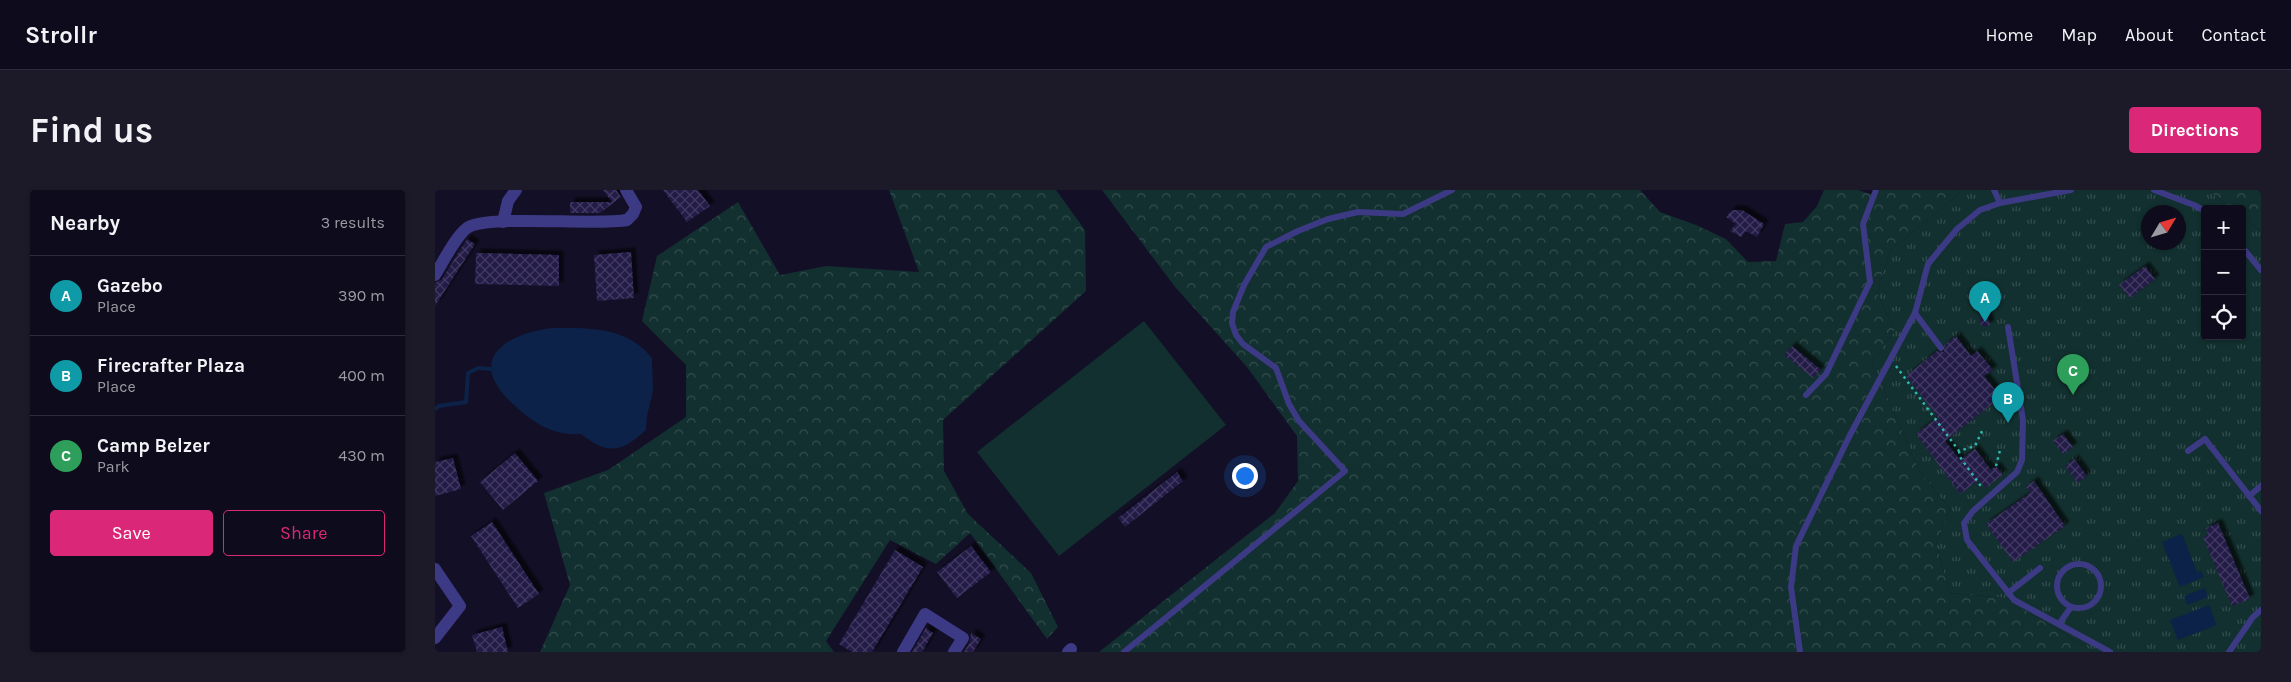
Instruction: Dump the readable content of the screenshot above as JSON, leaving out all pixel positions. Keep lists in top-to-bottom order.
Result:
{
  "north": "top right",
  "page": {
    "header": "Strollr",
    "nav": [
      "Home",
      "Map",
      "About",
      "Contact"
    ],
    "buttons": [
      "Directions",
      ["Save", "Share"]
    ],
    "title": "Find us",
    "heading": ["Nearby", "3 results"],
    "map_buttons": ["+", "−"],
    "list": [
      {
        "mark": "A",
        "name": "Gazebo",
        "note": "Place",
        "value": "390 m"
      },
      {
        "mark": "B",
        "name": "Firecrafter Plaza",
        "note": "Place",
        "value": "400 m"
      },
      {
        "mark": "C",
        "name": "Camp Belzer",
        "note": "Park",
        "value": "430 m"
      }
    ],
    "pins": ["A", "C", "B"]
  }
}
